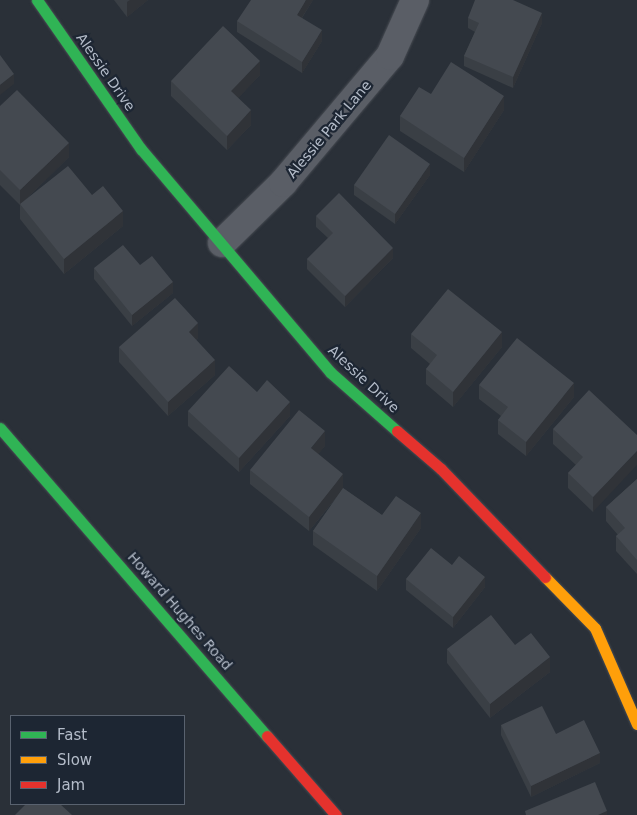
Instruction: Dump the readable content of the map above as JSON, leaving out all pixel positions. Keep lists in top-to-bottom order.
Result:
{
  "streets": {
    "street": ["Alessie Drive", "Alessie Park Lane", "Howard Hughes Road"]
  },
  "crossings": [
    ["Alessie Drive", "Alessie Park Lane"]
  ],
  "legend": ["Fast", "Slow", "Jam"]
}
